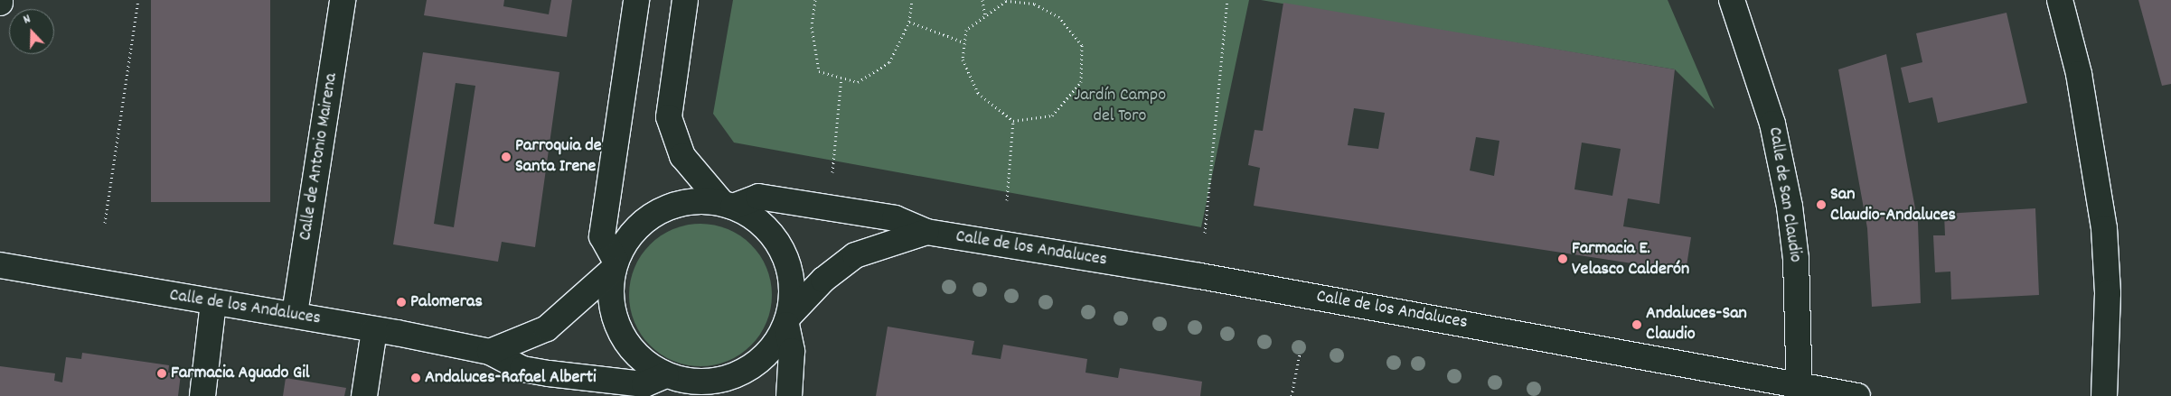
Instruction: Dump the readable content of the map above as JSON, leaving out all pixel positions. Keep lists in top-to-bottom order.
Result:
{
  "streets": {
    "street": ["Calle de Antonio Mairena", "Calle de San Claudio", "Calle de los Andaluces"]
  },
  "crossings": [
    ["Calle de Antonio Mairena", "Calle de los Andaluces"],
    ["Calle de San Claudio", "Calle de los Andaluces"]
  ],
  "parks": ["Jardín Campo del Toro"],
  "places": [
    "Parroquia de Santa Irene",
    "San Claudio-Andaluces",
    "Farmacia E. Velasco Calderón",
    "Palomeras",
    "Andaluces-San Claudio",
    "Farmacia Aguado Gil",
    "Andaluces-Rafael Alberti"
  ],
  "north": "top"
}
